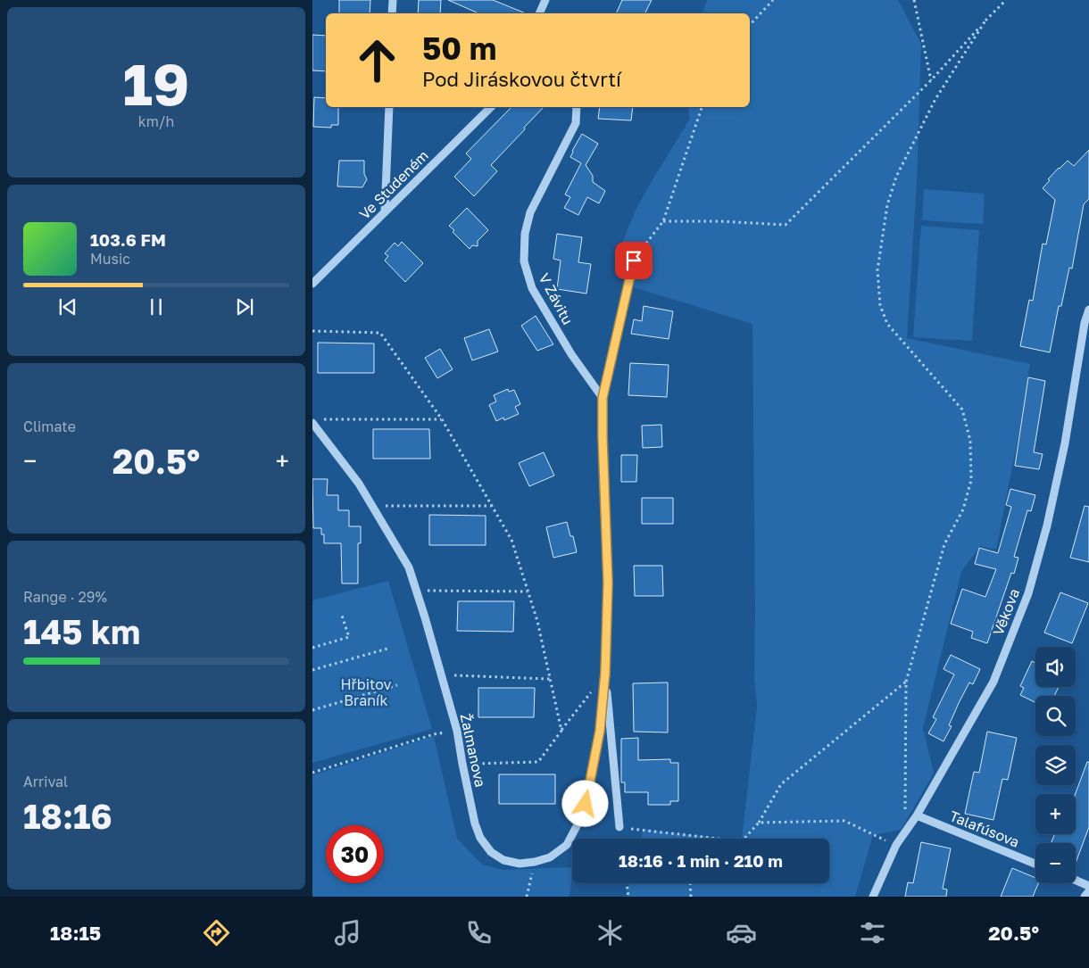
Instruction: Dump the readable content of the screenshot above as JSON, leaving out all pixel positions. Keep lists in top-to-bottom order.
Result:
{
  "streets": {
    "street": [
      "Ve Studeném",
      "V Závitu",
      "Věkova",
      "Žalmanova",
      "Talafúsova"
    ]
  },
  "crossings": [
    ["Věkova", "Talafúsova"]
  ],
  "parks": ["Hřbitov Braník"],
  "page": {
    "tile": [
      ["19", "km/h"],
      "Climate",
      ["Range · 29%", "145 km"],
      ["Arrival", "18:16"]
    ],
    "turn": ["50 m", "Pod Jiráskovou čtvrtí"],
    "song": ["103.6 FM", "Music"],
    "heat": ["−", "20.5°", "+"],
    "map_buttons": ["+", "−"],
    "limit": "30",
    "trip": "18:16 · 1 min · 210 m",
    "tabs": ["18:15", "20.5°"]
  }
}
